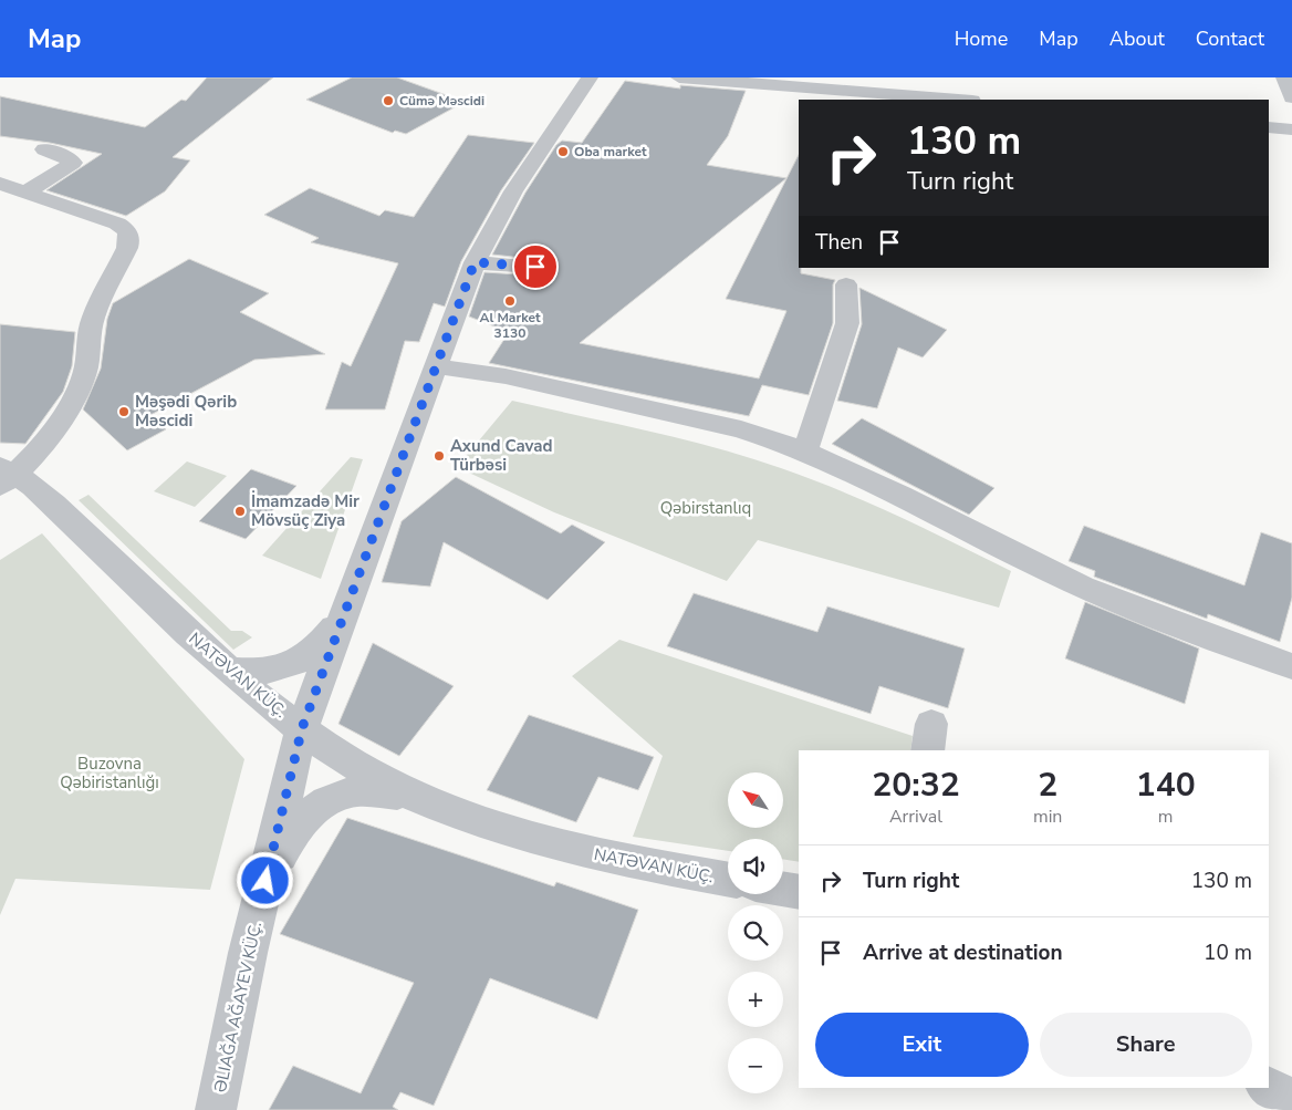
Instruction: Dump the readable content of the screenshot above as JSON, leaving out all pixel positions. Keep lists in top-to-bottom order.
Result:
{
  "streets": {
    "street": ["NATƏVAN KÜÇ.", "ƏLIAĞA AĞAYEV KÜÇ."]
  },
  "crossings": [
    ["NATƏVAN KÜÇ.", "ƏLIAĞA AĞAYEV KÜÇ."]
  ],
  "parks": ["Qəbirstanlıq", "Buzovna Qəbiristanlığı"],
  "places": [
    "Cümə Məscidi",
    "Oba market",
    "Al Market 3130",
    "Məşədi Qərib Məscidi",
    "Axund Cavad Türbəsi",
    "İmamzadə Mir Mövsüç Ziya"
  ],
  "north": "top left",
  "page": {
    "header": "Map",
    "nav": [
      "Home",
      "Map",
      "About",
      "Contact"
    ],
    "turn": ["130 m", "Turn right"],
    "then": "Then",
    "eta": [
      "20:32",
      "Arrival",
      "2",
      "min",
      "140",
      "m"
    ],
    "map_buttons": ["+", "−"],
    "list": [
      {
        "name": "Turn right",
        "value": "130 m"
      },
      {
        "name": "Arrive at destination",
        "value": "10 m"
      }
    ],
    "buttons": ["Exit", "Share"]
  }
}
